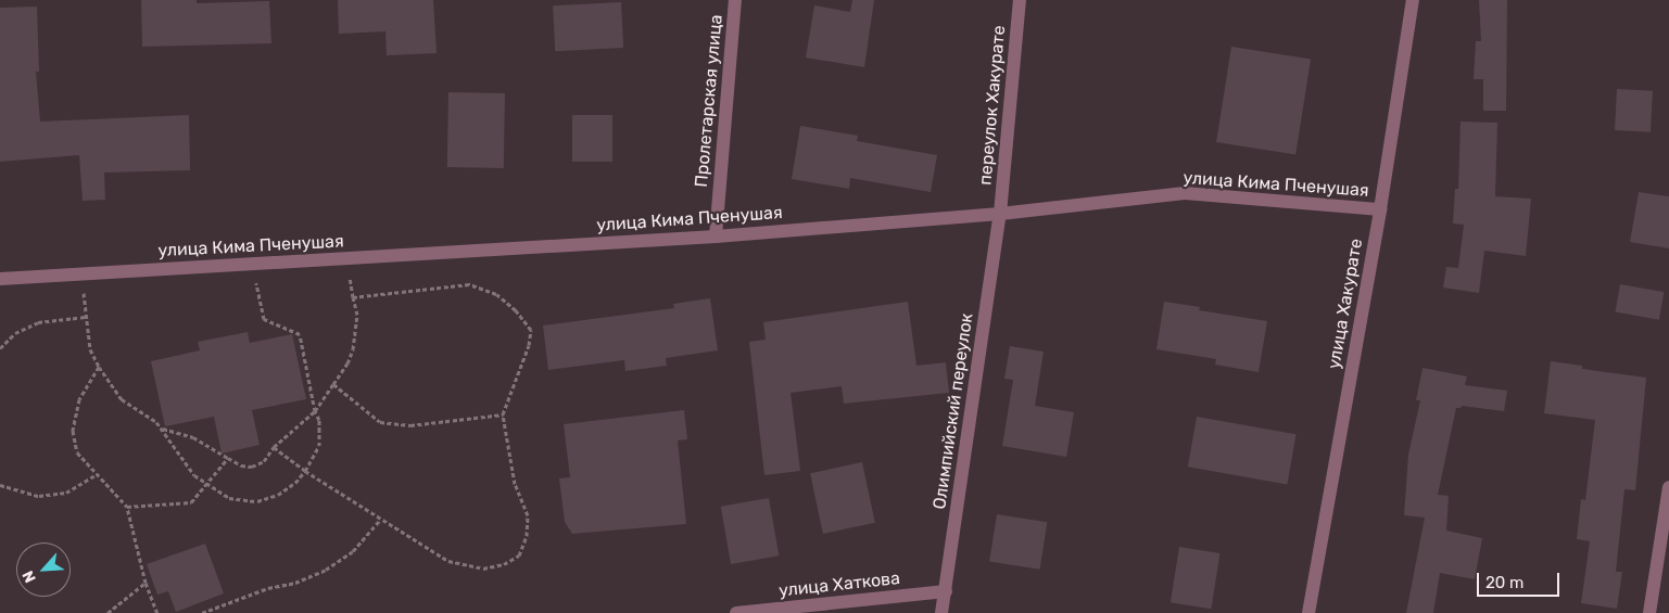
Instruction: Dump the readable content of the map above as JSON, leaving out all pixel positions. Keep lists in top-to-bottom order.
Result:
{
  "streets": {
    "street": [
      "Пролетарская улица",
      "переулок Хакурате",
      "улица Кима Пченушая",
      "улица Хакурате",
      "Олимпийский переулок",
      "улица Хаткова"
    ]
  },
  "crossings": [
    ["Пролетарская улица", "улица Кима Пченушая"],
    ["переулок Хакурате", "улица Кима Пченушая"],
    ["переулок Хакурате", "Олимпийский переулок"],
    ["улица Кима Пченушая", "улица Хакурате"],
    ["улица Кима Пченушая", "Олимпийский переулок"],
    ["Олимпийский переулок", "улица Хаткова"]
  ],
  "scale_bar": "20 m",
  "north": "bottom left"
}
